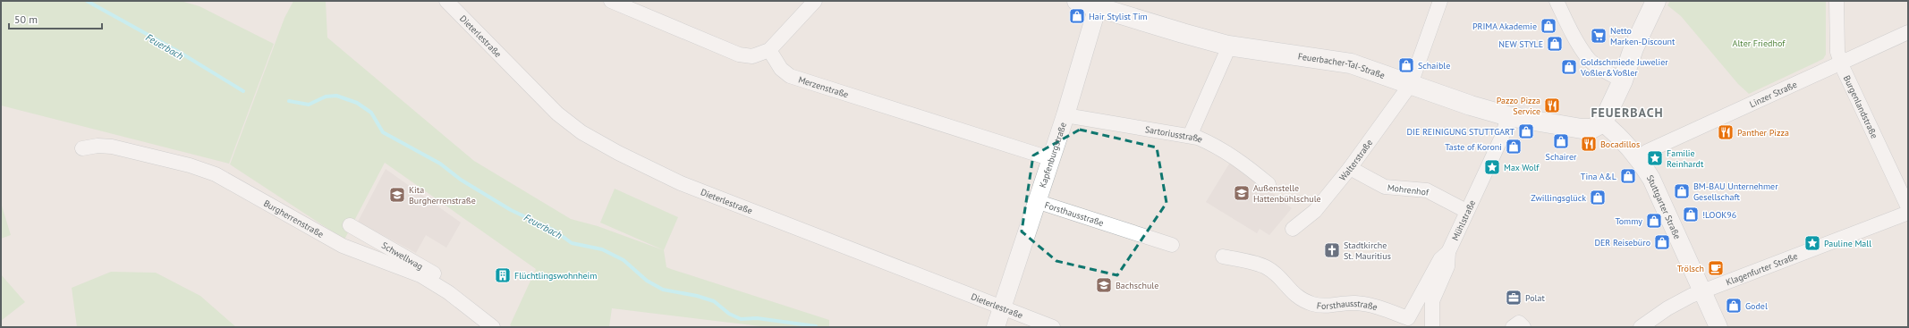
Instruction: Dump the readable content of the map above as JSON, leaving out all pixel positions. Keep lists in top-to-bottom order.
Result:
{
  "streets": {
    "main road": ["Feuerbacher-Tal-Straße"],
    "street": [
      "Dieterlestraße",
      "Merzenstraße",
      "Linzer Straße",
      "Burgenlandstraße",
      "Sartoriusstraße",
      "Kapfenburgstraße",
      "Walterstraße",
      "Mohrenhof",
      "Stuttgarter Straße",
      "Forsthausstraße",
      "Burgherrenstraße",
      "Mühlstraße",
      "Schwellwag",
      "Klagenfurter Straße"
    ]
  },
  "crossings": [
    ["Dieterlestraße", "Kapfenburgstraße"],
    ["Feuerbacher-Tal-Straße", "Kapfenburgstraße"],
    ["Feuerbacher-Tal-Straße", "Walterstraße"],
    ["Feuerbacher-Tal-Straße", "Stuttgarter Straße"],
    ["Feuerbacher-Tal-Straße", "Mühlstraße"],
    ["Merzenstraße", "Kapfenburgstraße"],
    ["Linzer Straße", "Burgenlandstraße"],
    ["Linzer Straße", "Stuttgarter Straße"],
    ["Sartoriusstraße", "Kapfenburgstraße"],
    ["Kapfenburgstraße", "Forsthausstraße"],
    ["Walterstraße", "Mohrenhof"],
    ["Mohrenhof", "Mühlstraße"],
    ["Stuttgarter Straße", "Klagenfurter Straße"],
    ["Forsthausstraße", "Mühlstraße"],
    ["Burgherrenstraße", "Schwellwag"]
  ],
  "districts": ["FEUERBACH"],
  "water": ["Feuerbach"],
  "parks": ["Alter Friedhof"],
  "places": {
    "shop": [
      "Hair Stylist Tim",
      "PRIMA Akademie",
      "NEW STYLE",
      "Schaible",
      "Goldschmiede Juwelier Voßler&Voßler",
      "DIE REINIGUNG STUTTGART",
      "Schairer",
      "Taste of Koroni",
      "Tina A&L",
      "BM-BAU Unternehmer Gesellschaft",
      "Zwillingsglück",
      "!LOOK96",
      "Tommy",
      "DER Reisebüro",
      "Godel"
    ],
    "supermarket": ["Netto Marken-Discount"],
    "restaurant": ["Pazzo Pizza Service", "Panther Pizza", "Bocadillos"],
    "place": ["Familie Reinhardt", "Max Wolf", "Pauline Mall"],
    "school or university": ["Außenstelle Hattenbühlschule", "Kita Burgherrenstraße", "Bachschule"],
    "church": ["Stadtkirche St. Mauritius"],
    "cafe": ["Trölsch"],
    "building": ["Flüchtlingswohnheim"],
    "office": ["Polat"]
  },
  "scale_bar": "50 m"
}
